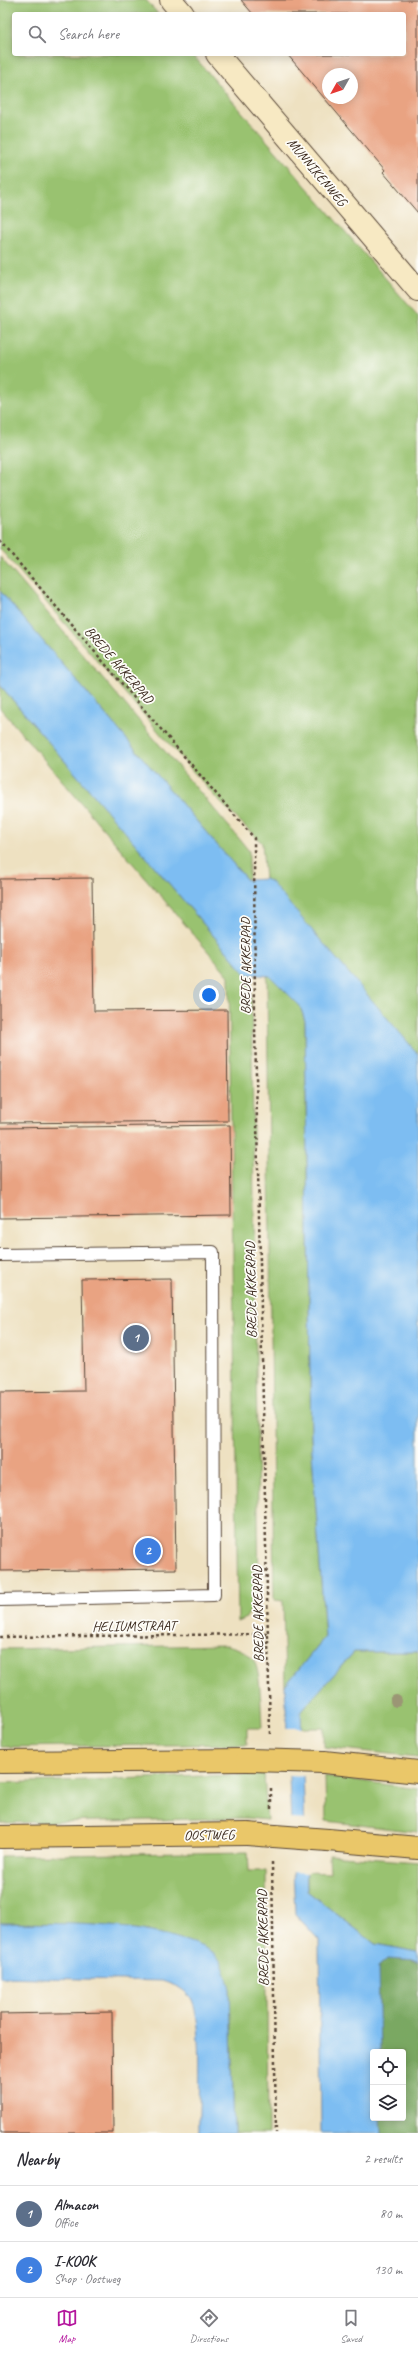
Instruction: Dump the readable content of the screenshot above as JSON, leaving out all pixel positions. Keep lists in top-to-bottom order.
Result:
{
  "streets": {
    "main road": ["OOSTWEG"],
    "street": ["MUNNIKENWEG"],
    "path": ["BREDE AKKERPAD", "HELIUMSTRAAT"]
  },
  "crossings": [
    ["BREDE AKKERPAD", "HELIUMSTRAAT"]
  ],
  "north": "bottom left",
  "page": {
    "search": "Search here",
    "pins": ["1", "2"],
    "heading": ["Nearby", "2 results"],
    "list": [
      {
        "mark": "1",
        "name": "Almacon",
        "note": "Office",
        "value": "80 m"
      },
      {
        "mark": "2",
        "name": "I-KOOK",
        "note": "Shop · Oostweg",
        "value": "130 m"
      }
    ],
    "nav": ["Map", "Directions", "Saved"]
  }
}
